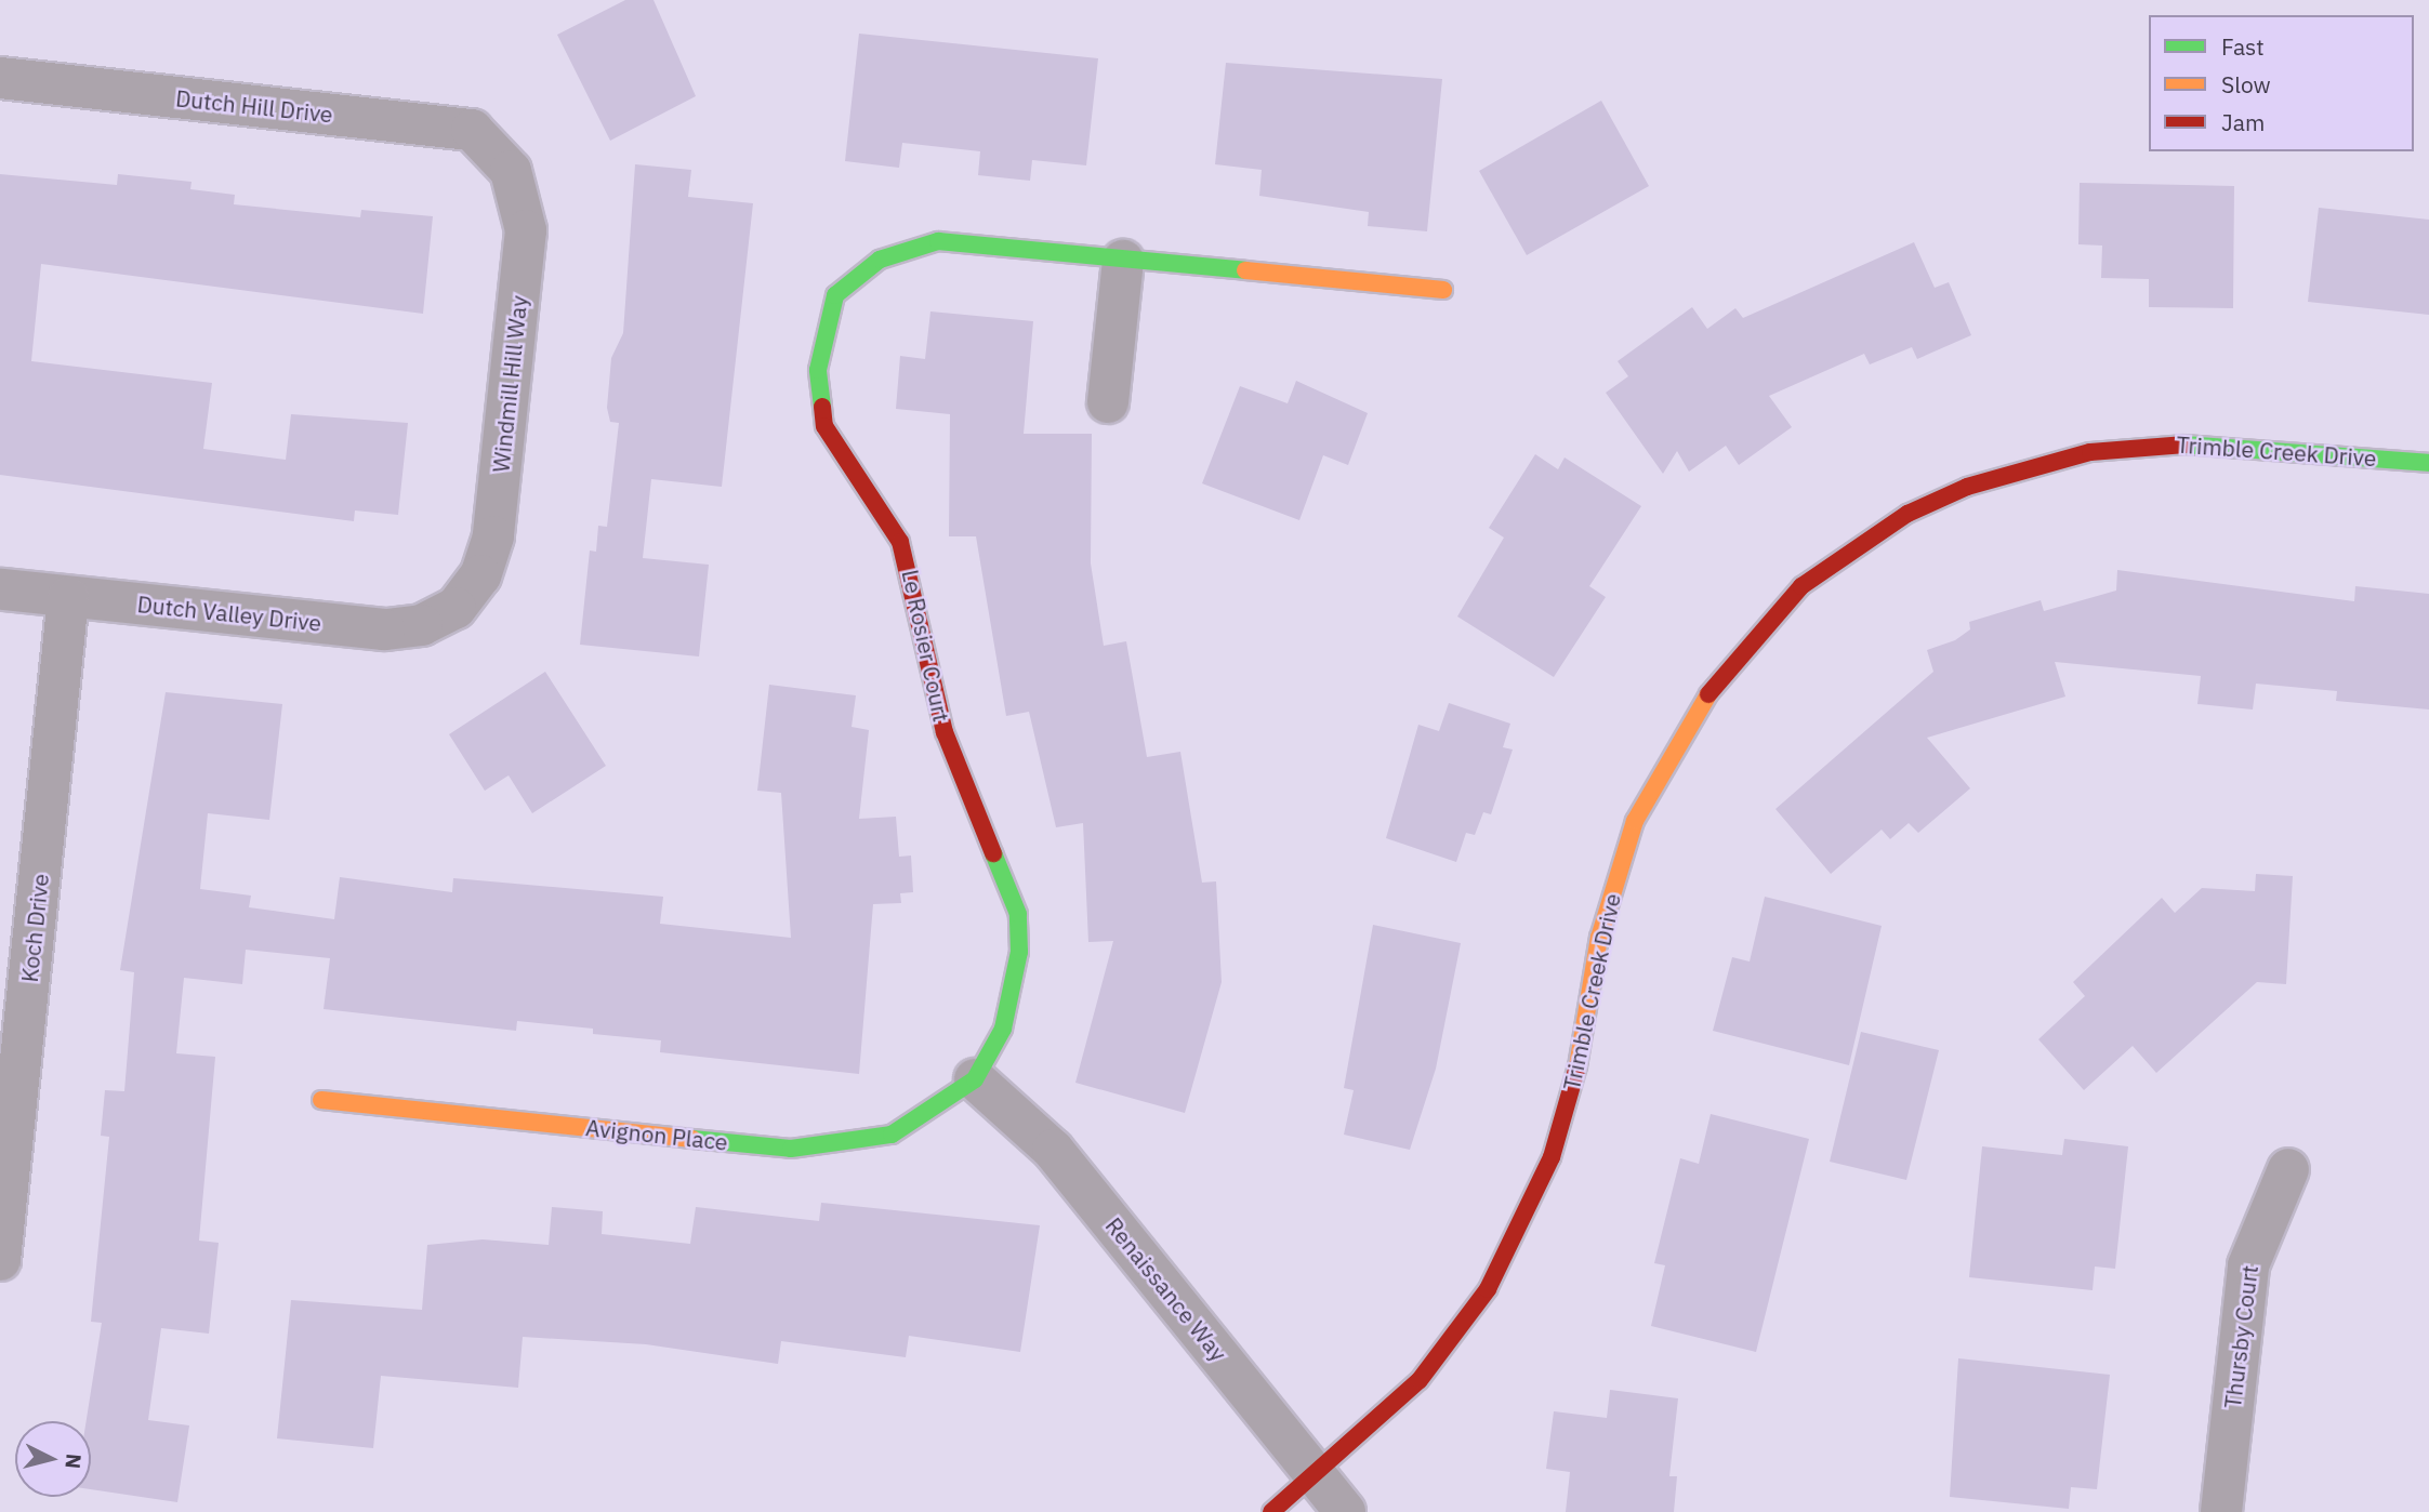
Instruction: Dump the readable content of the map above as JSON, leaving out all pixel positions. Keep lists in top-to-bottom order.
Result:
{
  "streets": {
    "street": [
      "Dutch Hill Drive",
      "Windmill Hill Way",
      "Trimble Creek Drive",
      "Dutch Valley Drive",
      "Le Rosier Court",
      "Koch Drive",
      "Avignon Place",
      "Renaissance Way",
      "Thursby Court"
    ]
  },
  "crossings": [
    ["Dutch Hill Drive", "Windmill Hill Way"],
    ["Windmill Hill Way", "Dutch Valley Drive"],
    ["Trimble Creek Drive", "Renaissance Way"],
    ["Dutch Valley Drive", "Koch Drive"],
    ["Le Rosier Court", "Avignon Place"],
    ["Le Rosier Court", "Renaissance Way"],
    ["Avignon Place", "Renaissance Way"]
  ],
  "legend": ["Fast", "Slow", "Jam"],
  "north": "right"
}
